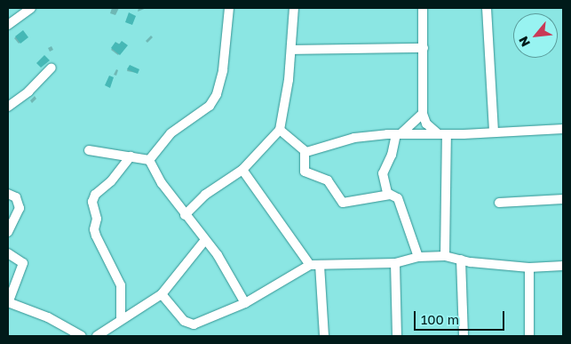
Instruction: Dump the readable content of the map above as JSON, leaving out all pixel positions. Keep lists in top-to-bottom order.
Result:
{
  "scale_bar": "100 m",
  "north": "bottom left"
}
